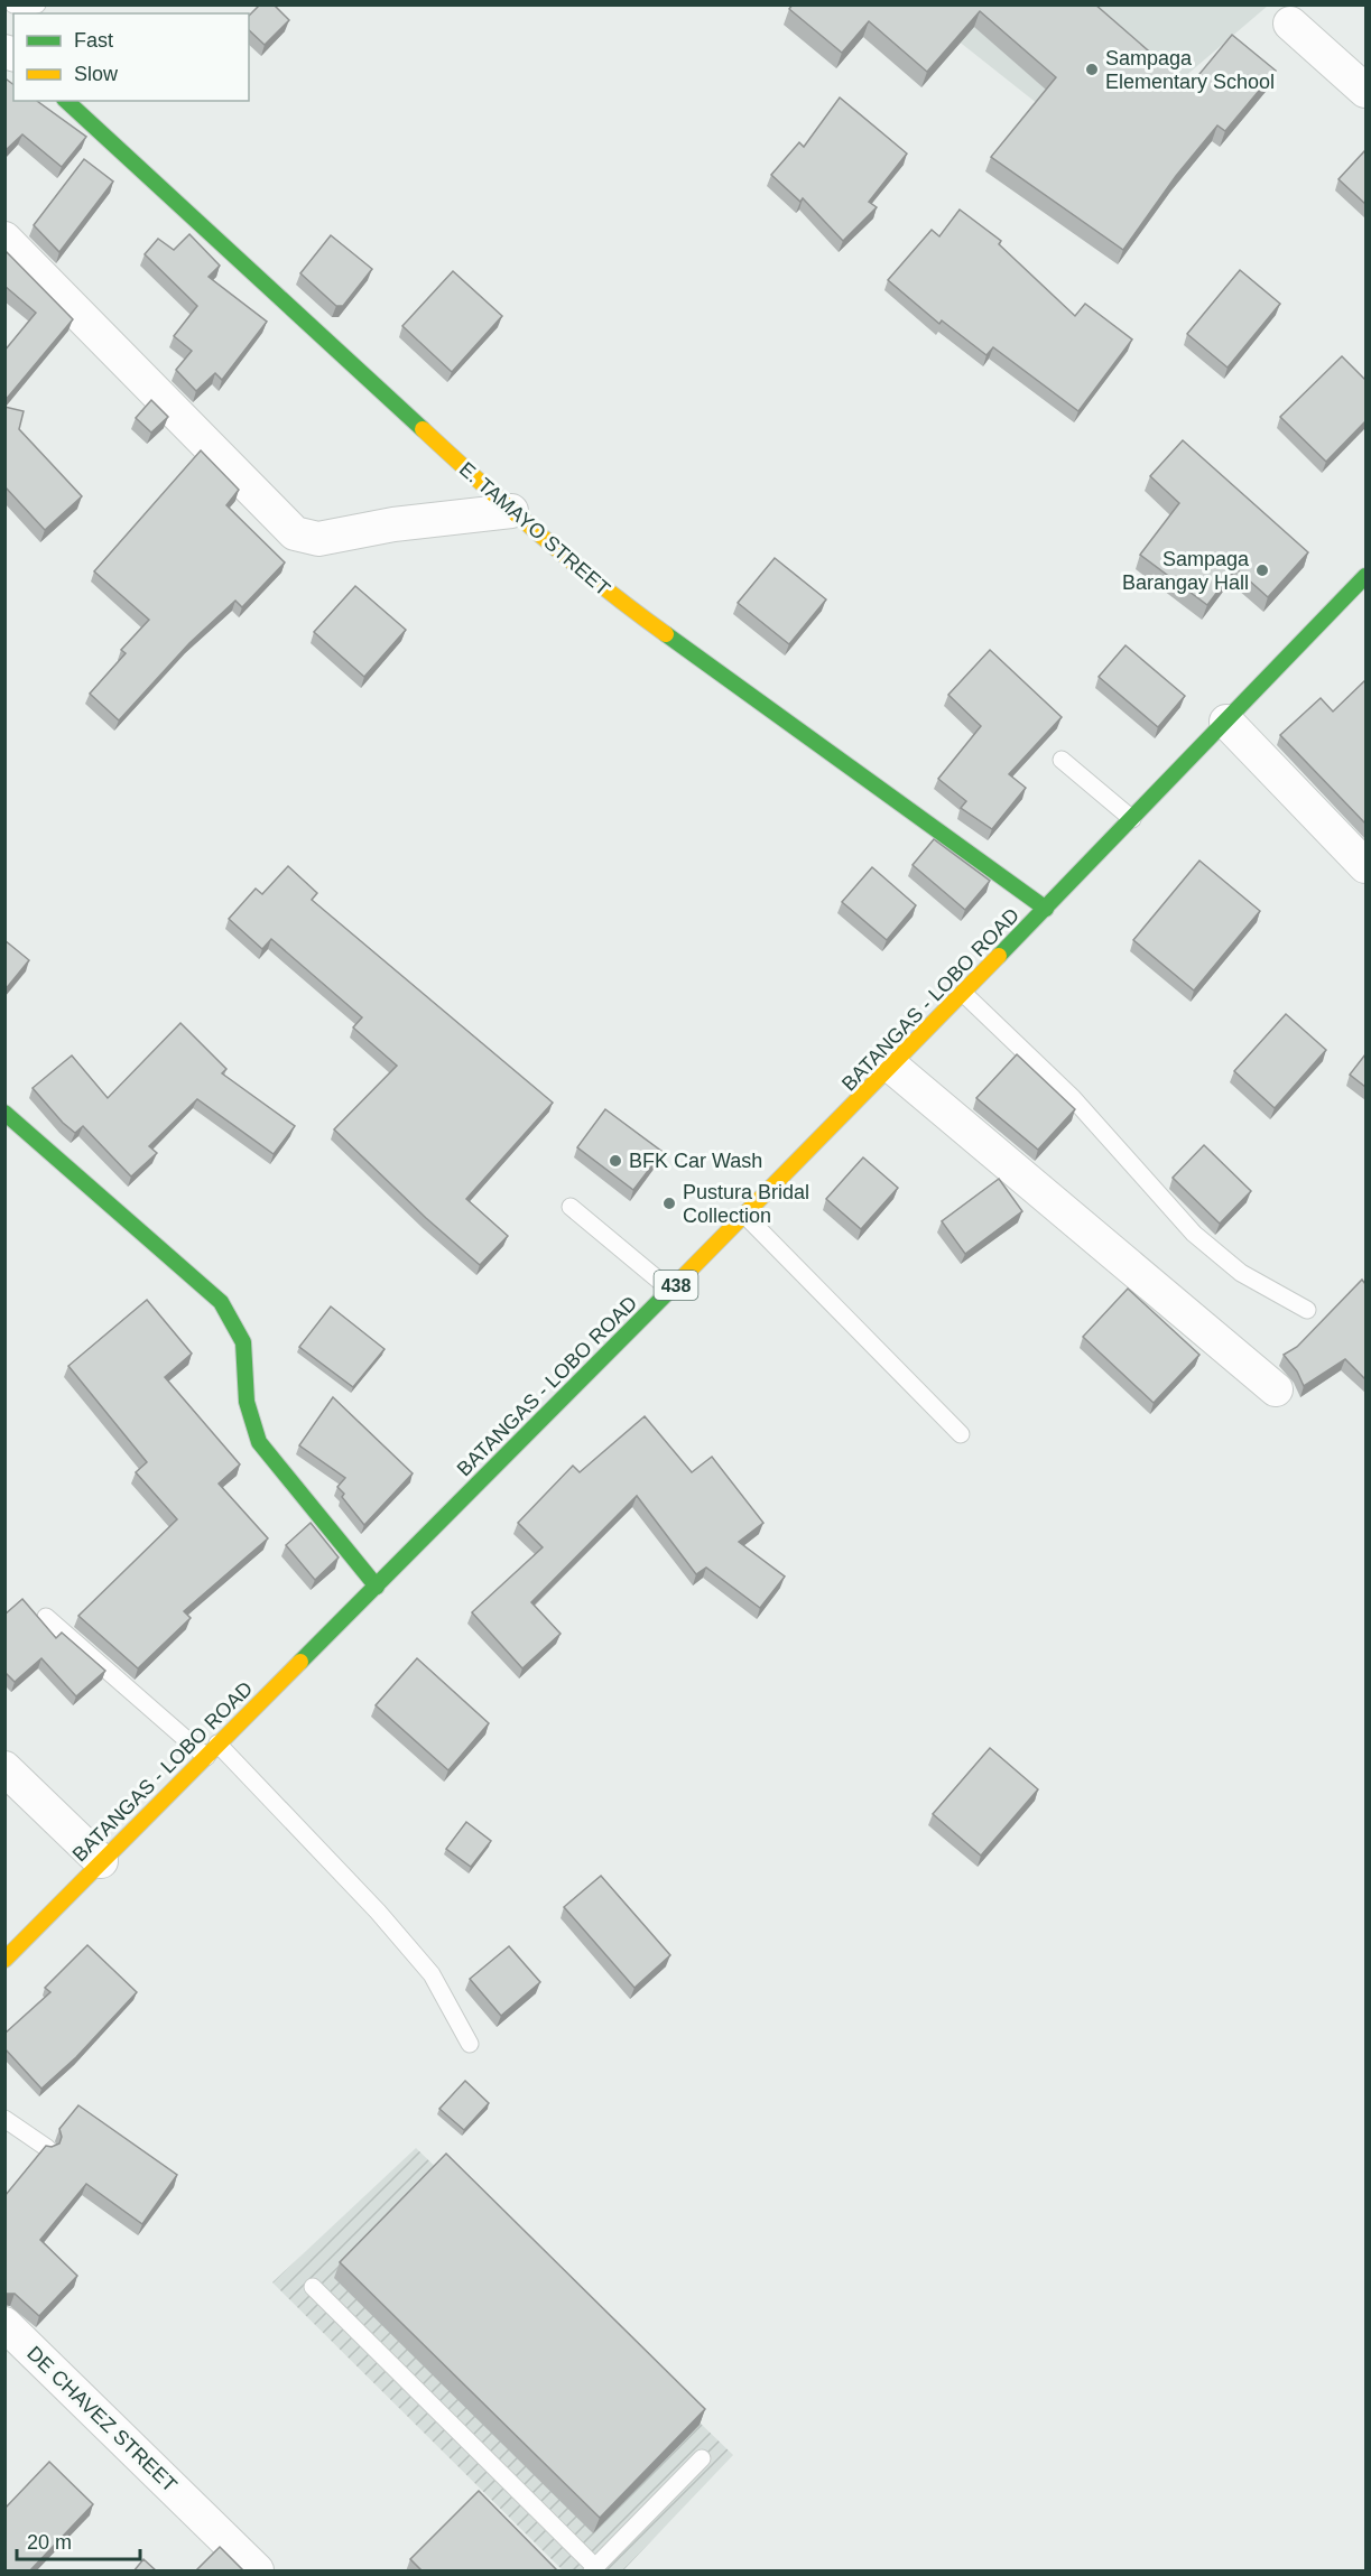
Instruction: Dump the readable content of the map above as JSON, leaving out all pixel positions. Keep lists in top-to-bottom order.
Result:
{
  "streets": {
    "main road": ["E. TAMAYO STREET", "BATANGAS - LOBO ROAD", "438"],
    "street": ["DE CHAVEZ STREET"]
  },
  "crossings": [
    ["E. TAMAYO STREET", "BATANGAS - LOBO ROAD"]
  ],
  "places": [
    "Sampaga Elementary School",
    "Sampaga Barangay Hall",
    "BFK Car Wash",
    "Pustura Bridal Collection"
  ],
  "legend": ["Fast", "Slow"],
  "scale_bar": "20 m"
}
